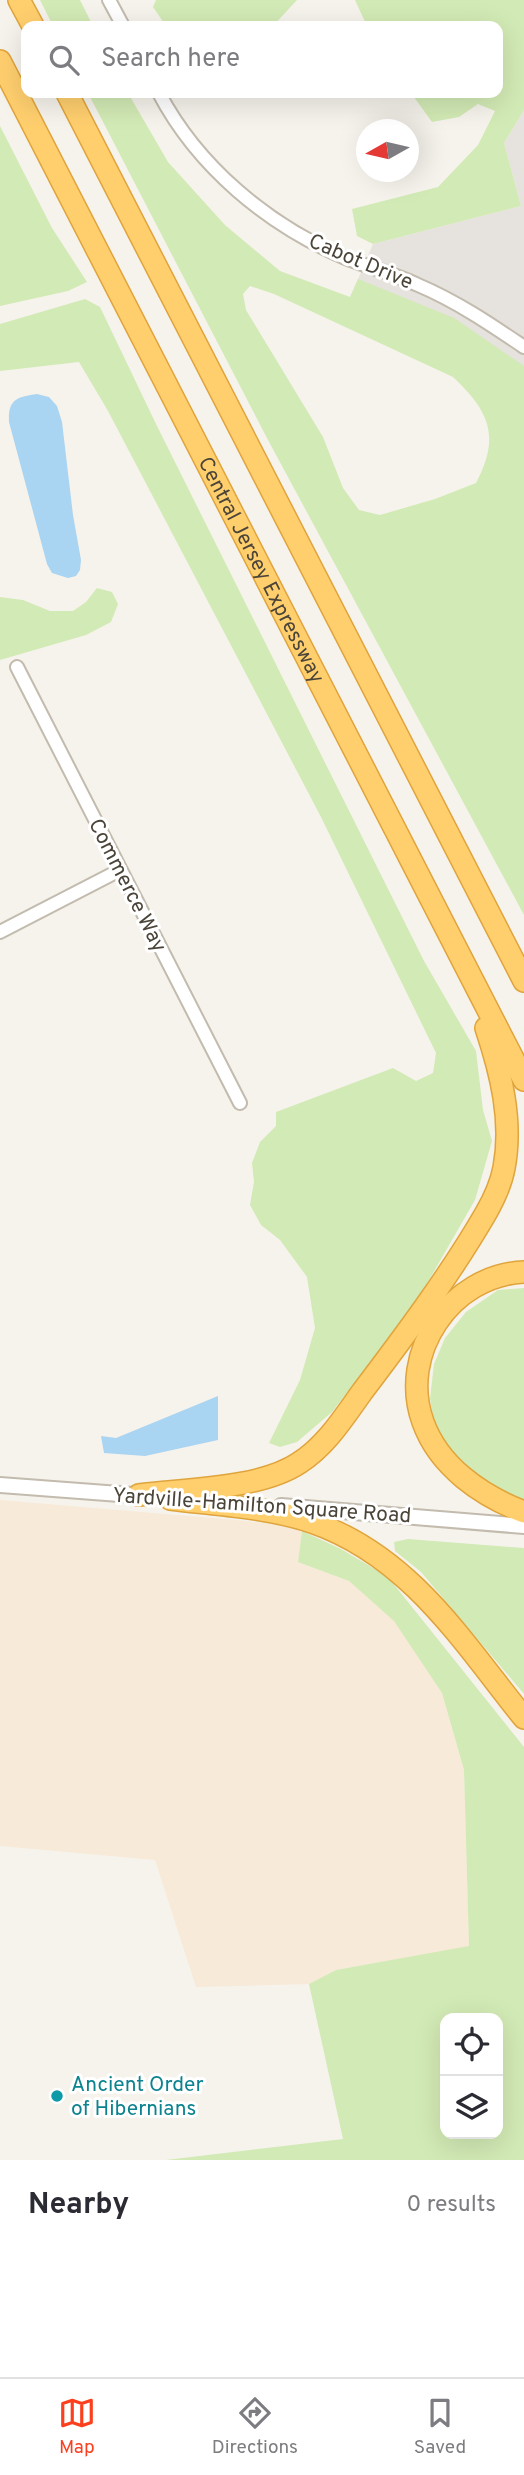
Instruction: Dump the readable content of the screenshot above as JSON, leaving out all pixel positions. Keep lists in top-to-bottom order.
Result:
{
  "streets": {
    "highway": ["Central Jersey Expressway"],
    "street": ["Cabot Drive", "Commerce Way", "Yardville-Hamilton Square Road"]
  },
  "places": ["Ancient Order of Hibernians"],
  "north": "left",
  "page": {
    "search": "Search here",
    "heading": ["Nearby", "0 results"],
    "nav": ["Map", "Directions", "Saved"]
  }
}
